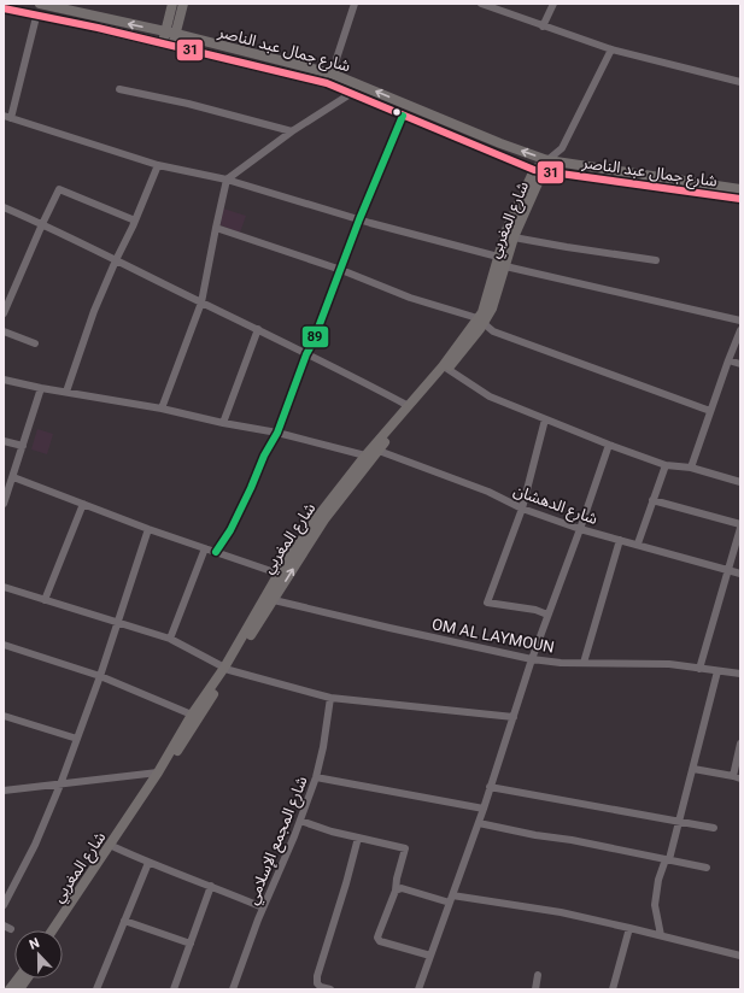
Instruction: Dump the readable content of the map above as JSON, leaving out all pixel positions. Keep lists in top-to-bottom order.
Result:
{
  "streets": {
    "main road": ["شارع جمال عبد الناصر", "شارع المغربي"],
    "street": ["شارع الدهشان", "OM AL LAYMOUN", "شارع المجمع الإسلامي"]
  },
  "crossings": [
    ["شارع جمال عبد الناصر", "شارع المغربي"],
    ["شارع المغربي", "شارع الدهشان"],
    ["شارع المغربي", "OM AL LAYMOUN"]
  ],
  "lines": ["transit line 31", "transit line 89"],
  "north": "top"
}
